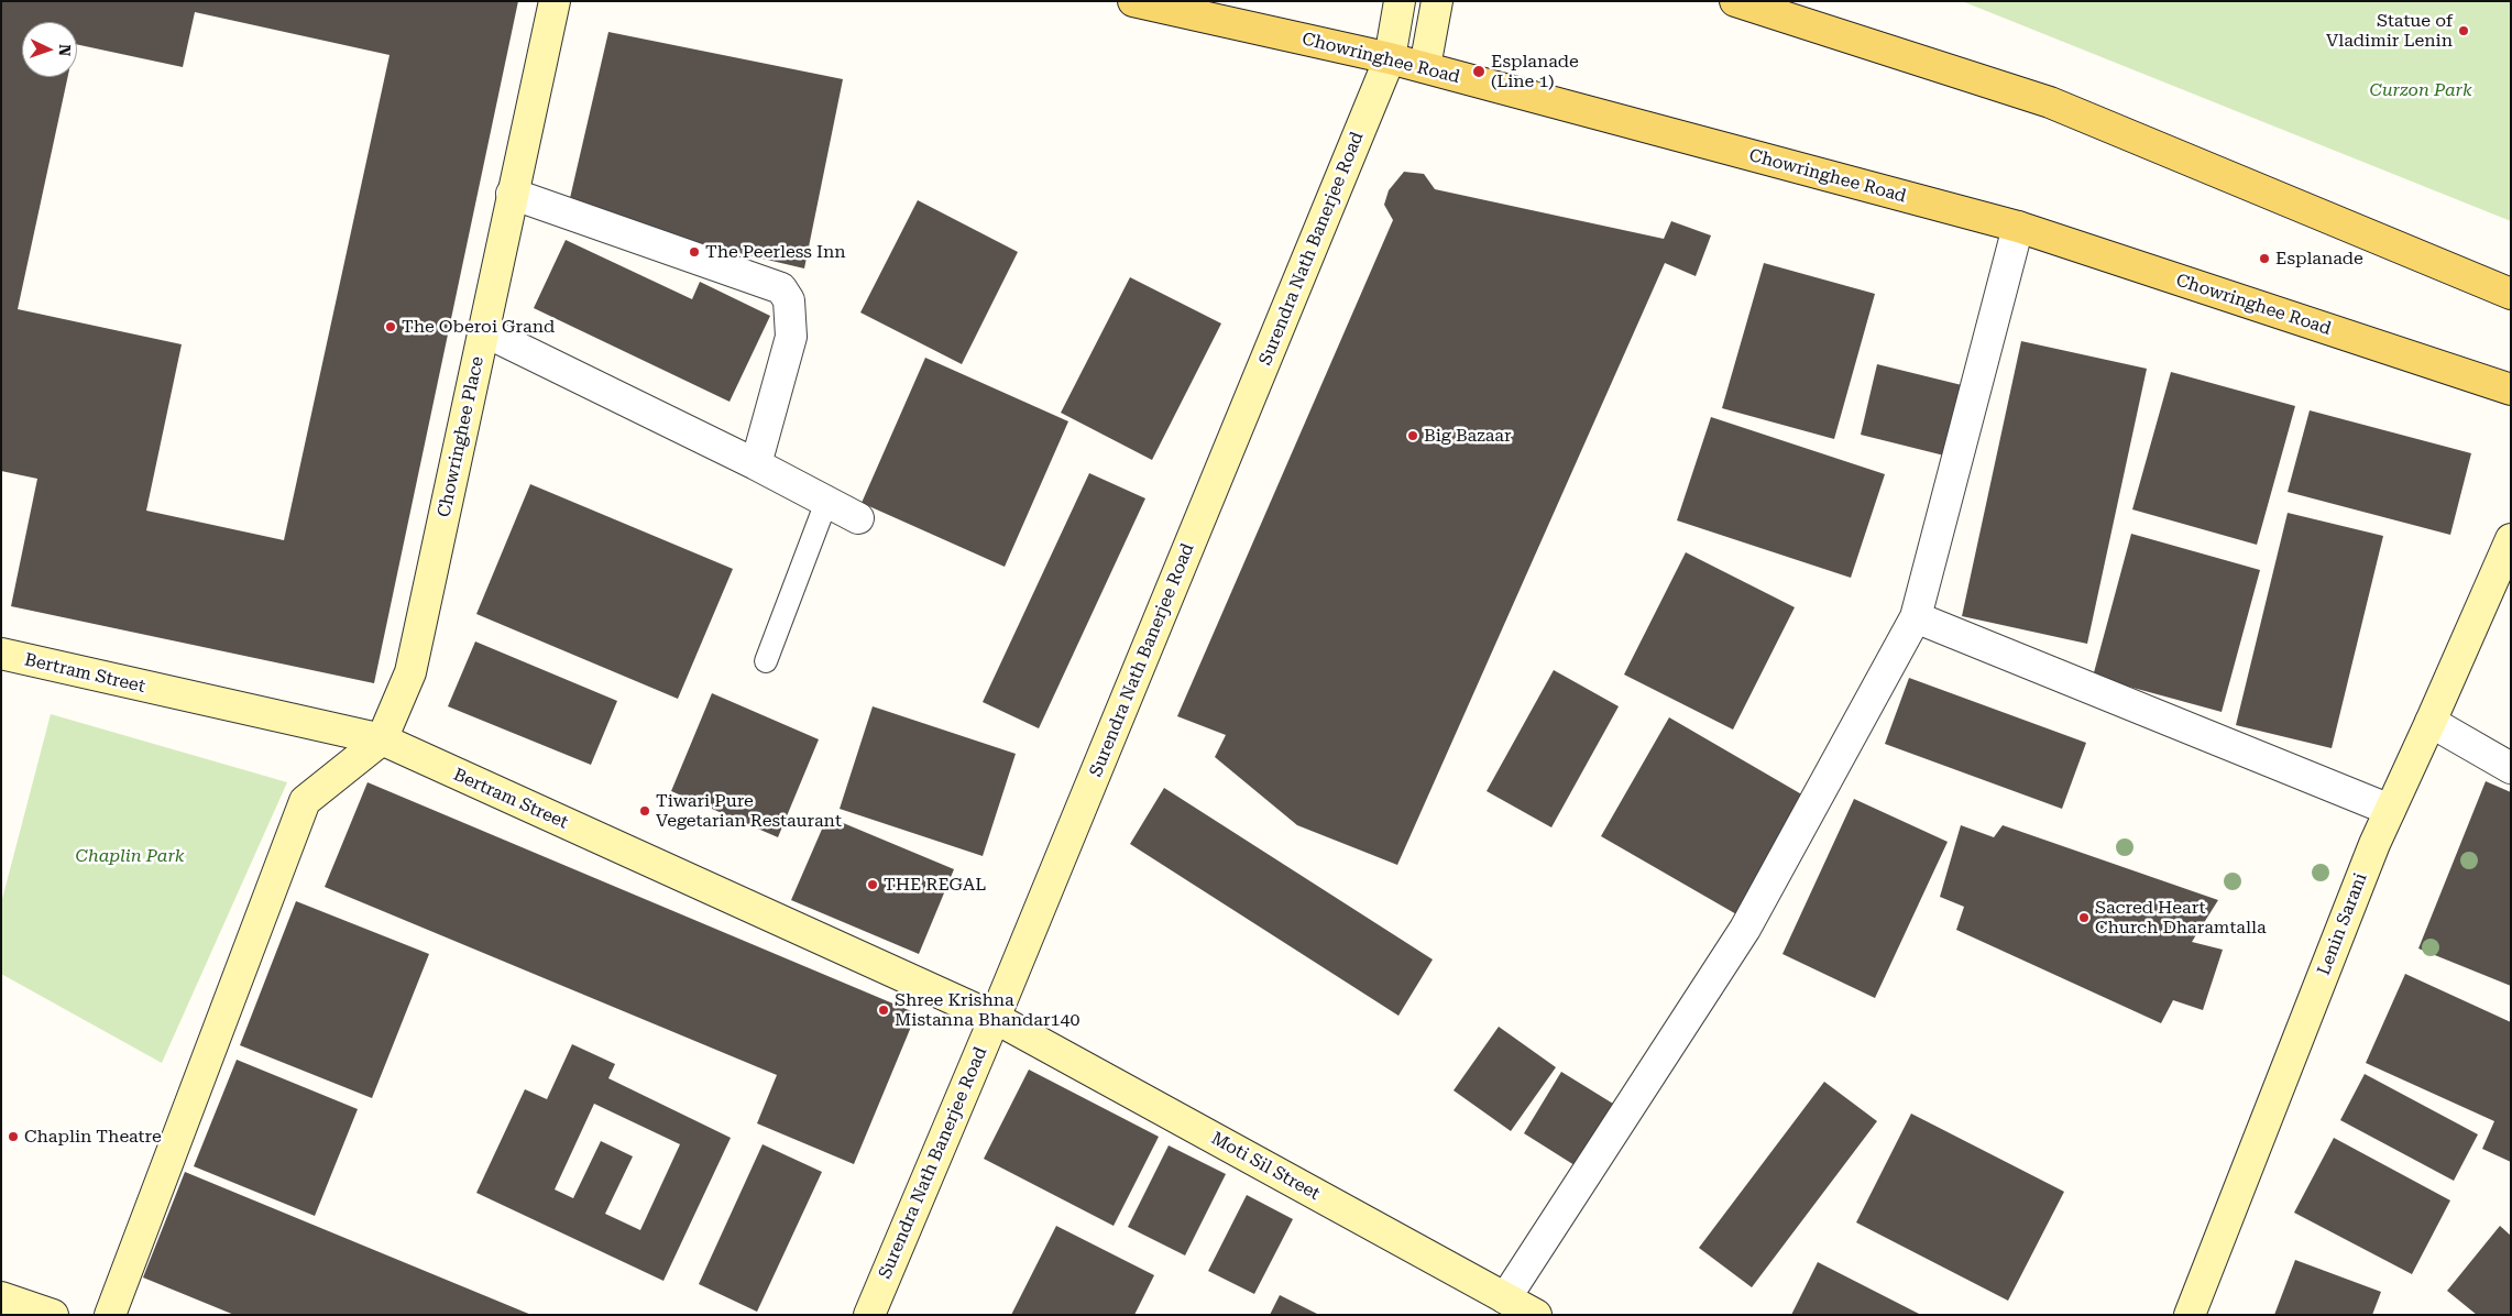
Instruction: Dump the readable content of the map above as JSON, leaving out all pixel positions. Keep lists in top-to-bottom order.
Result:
{
  "streets": {
    "main road": ["Chowringhee Road"],
    "street": [
      "Surendra Nath Banerjee Road",
      "Chowringhee Place",
      "Bertram Street",
      "Lenin Sarani",
      "Moti Sil Street"
    ]
  },
  "crossings": [
    ["Chowringhee Road", "Surendra Nath Banerjee Road"],
    ["Surendra Nath Banerjee Road", "Bertram Street"],
    ["Surendra Nath Banerjee Road", "Moti Sil Street"],
    ["Chowringhee Place", "Bertram Street"],
    ["Bertram Street", "Moti Sil Street"]
  ],
  "parks": ["Curzon Park", "Chaplin Park"],
  "places": [
    "Statue of Vladimir Lenin",
    "Esplanade (Line 1)",
    "The Peerless Inn",
    "Esplanade",
    "The Oberoi Grand",
    "Big Bazaar",
    "Tiwari Pure Vegetarian Restaurant",
    "THE REGAL",
    "Sacred Heart Church Dharamtalla",
    "Shree Krishna Mistanna Bhandar140",
    "Chaplin Theatre"
  ],
  "north": "right"
}
